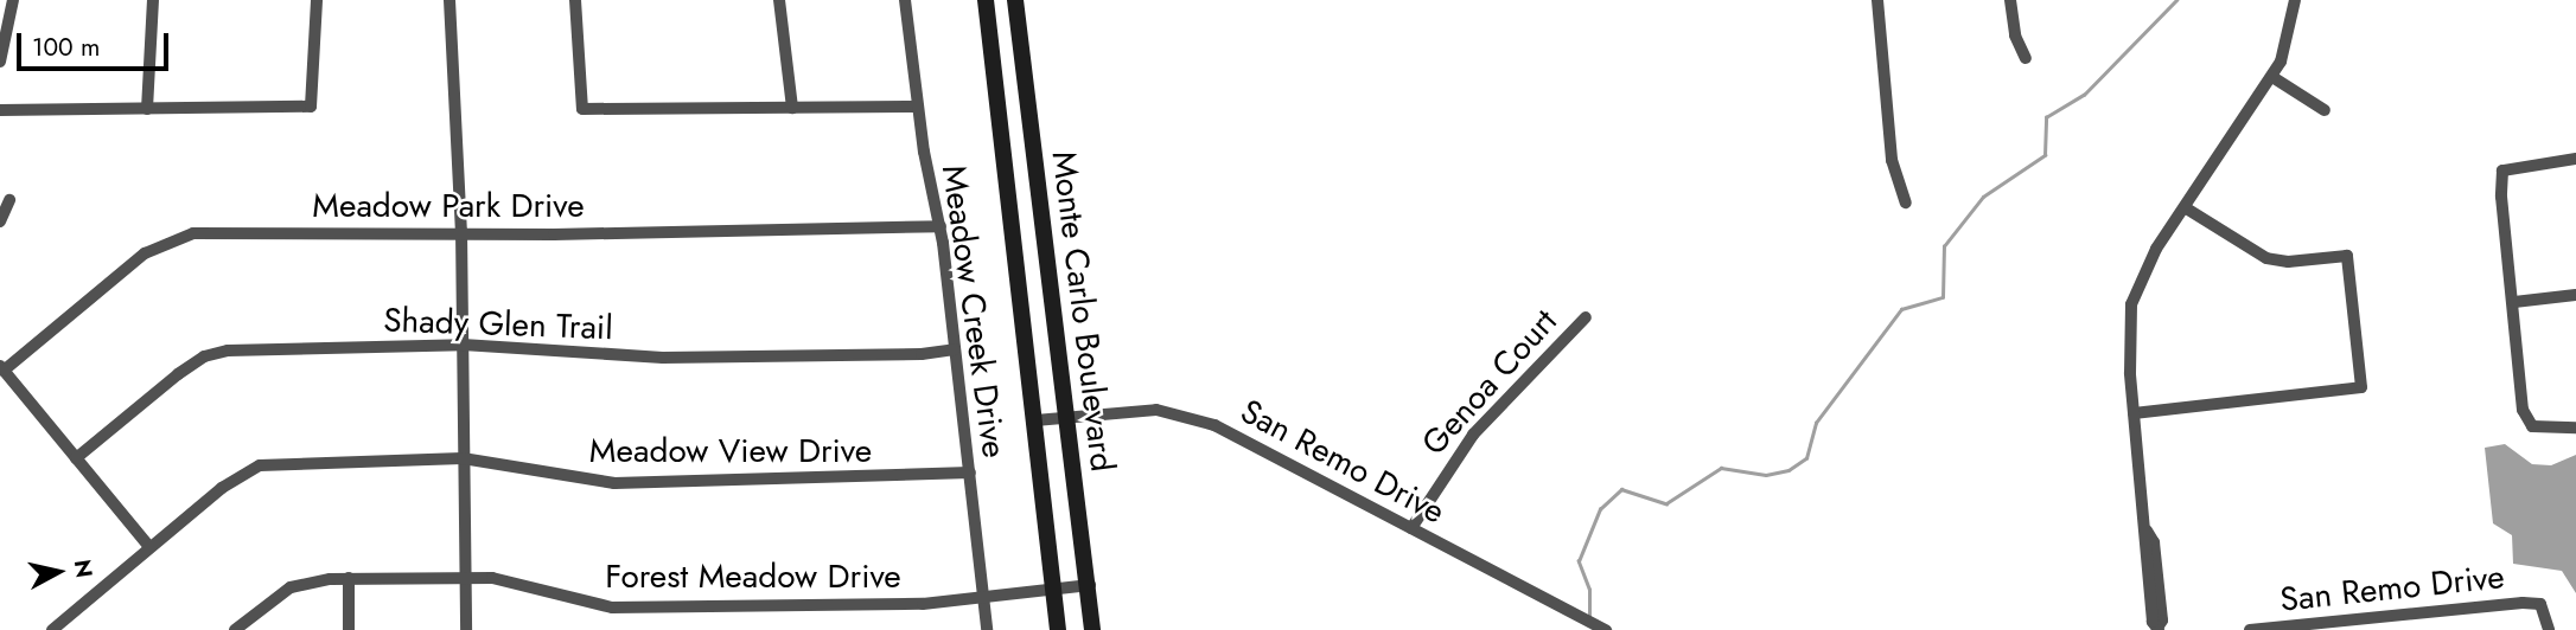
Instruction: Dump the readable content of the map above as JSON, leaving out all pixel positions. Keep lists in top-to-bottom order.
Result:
{
  "streets": {
    "main road": ["Monte Carlo Boulevard"],
    "street": [
      "Meadow Park Drive",
      "Meadow Creek Drive",
      "Shady Glen Trail",
      "Genoa Court",
      "Meadow View Drive",
      "San Remo Drive",
      "Forest Meadow Drive"
    ]
  },
  "crossings": [
    ["Meadow Park Drive", "Meadow Creek Drive"],
    ["Meadow Creek Drive", "Shady Glen Trail"],
    ["Meadow Creek Drive", "Meadow View Drive"],
    ["Meadow Creek Drive", "Forest Meadow Drive"],
    ["Monte Carlo Boulevard", "San Remo Drive"],
    ["Monte Carlo Boulevard", "Forest Meadow Drive"],
    ["Genoa Court", "San Remo Drive"]
  ],
  "scale_bar": "100 m",
  "north": "right"
}
